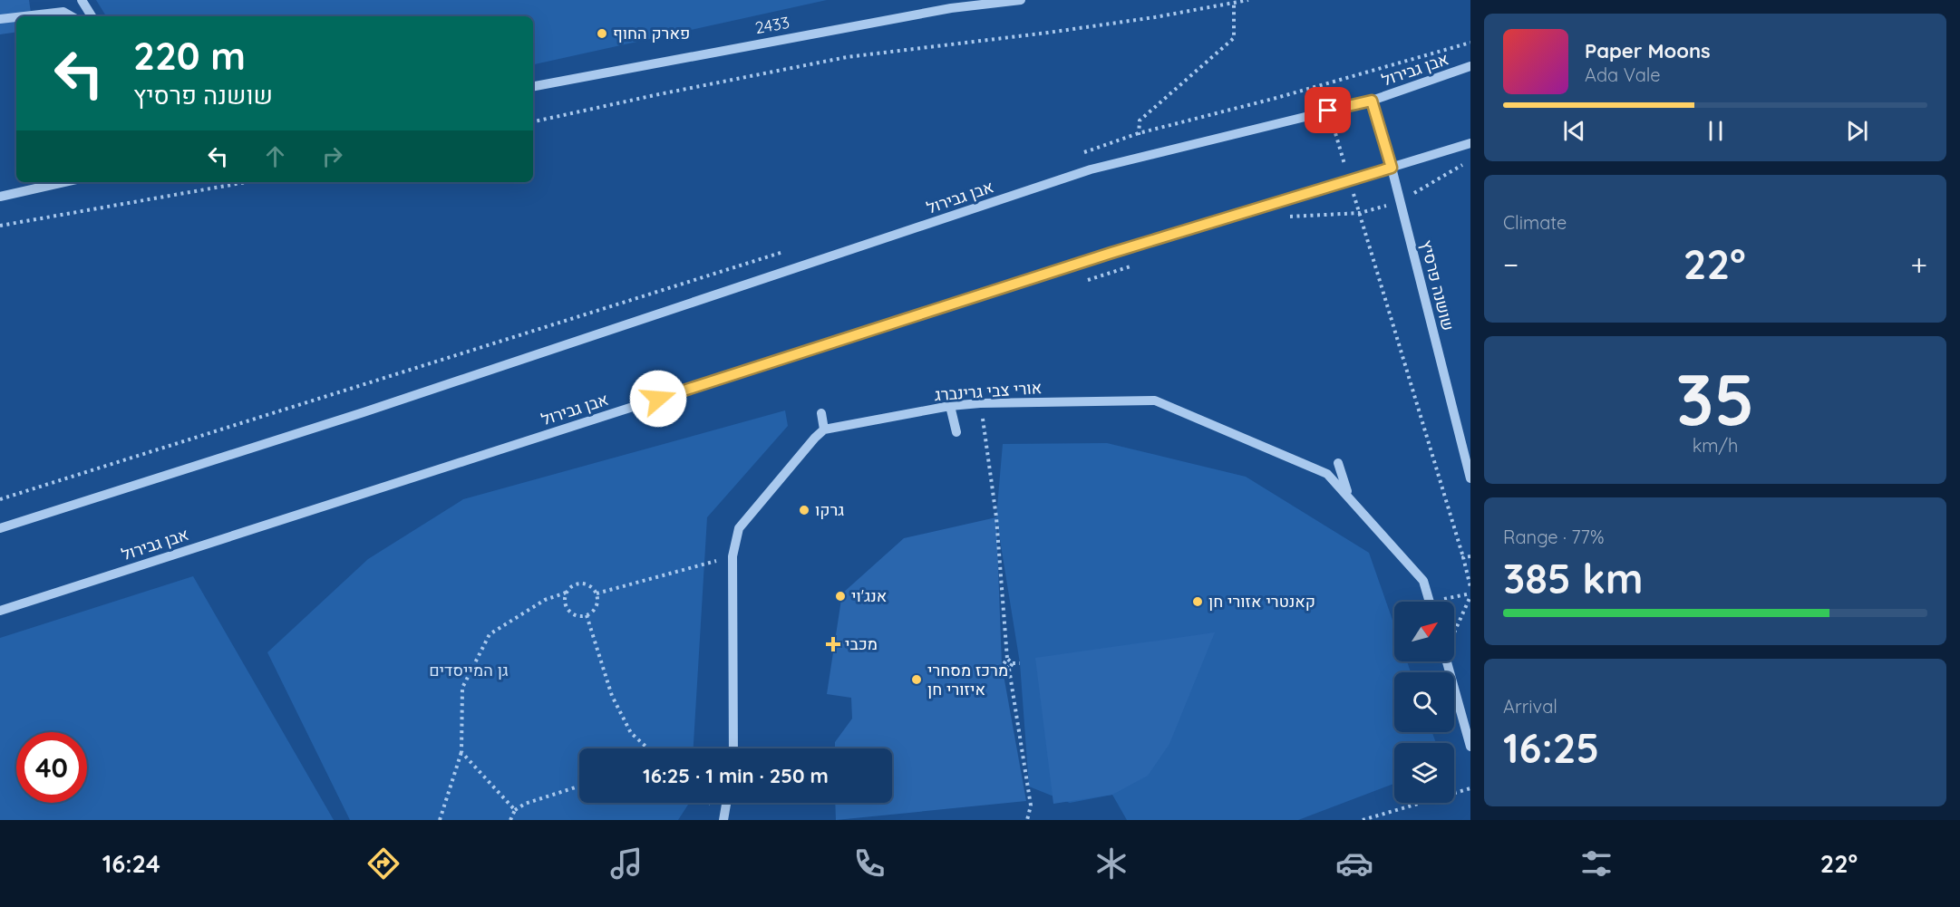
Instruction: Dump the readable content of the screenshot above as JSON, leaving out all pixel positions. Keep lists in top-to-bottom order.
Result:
{
  "streets": {
    "street": [
      "2433",
      "אבן גבירול",
      "שושנה פרסיץ",
      "אורי צבי גרינברג"
    ]
  },
  "crossings": [
    ["אבן גבירול", "שושנה פרסיץ"]
  ],
  "parks": ["גן המייסדים"],
  "places": {
    "other": [
      "פארק החוף",
      "גרקו",
      "אנג'וי",
      "קאנטרי אזורי חן",
      "מרכז מסחרי איזורי חן"
    ],
    "health": ["מכבי"]
  },
  "north": "top right",
  "page": {
    "turn": ["220 m", "שושנה פרסיץ"],
    "song": ["Paper Moons", "Ada Vale"],
    "tile": [
      "Climate",
      ["35", "km/h"],
      ["Range · 77%", "385 km"],
      ["Arrival", "16:25"]
    ],
    "heat": ["−", "22°", "+"],
    "limit": "40",
    "trip": "16:25 · 1 min · 250 m",
    "tabs": ["16:24", "22°"]
  }
}
